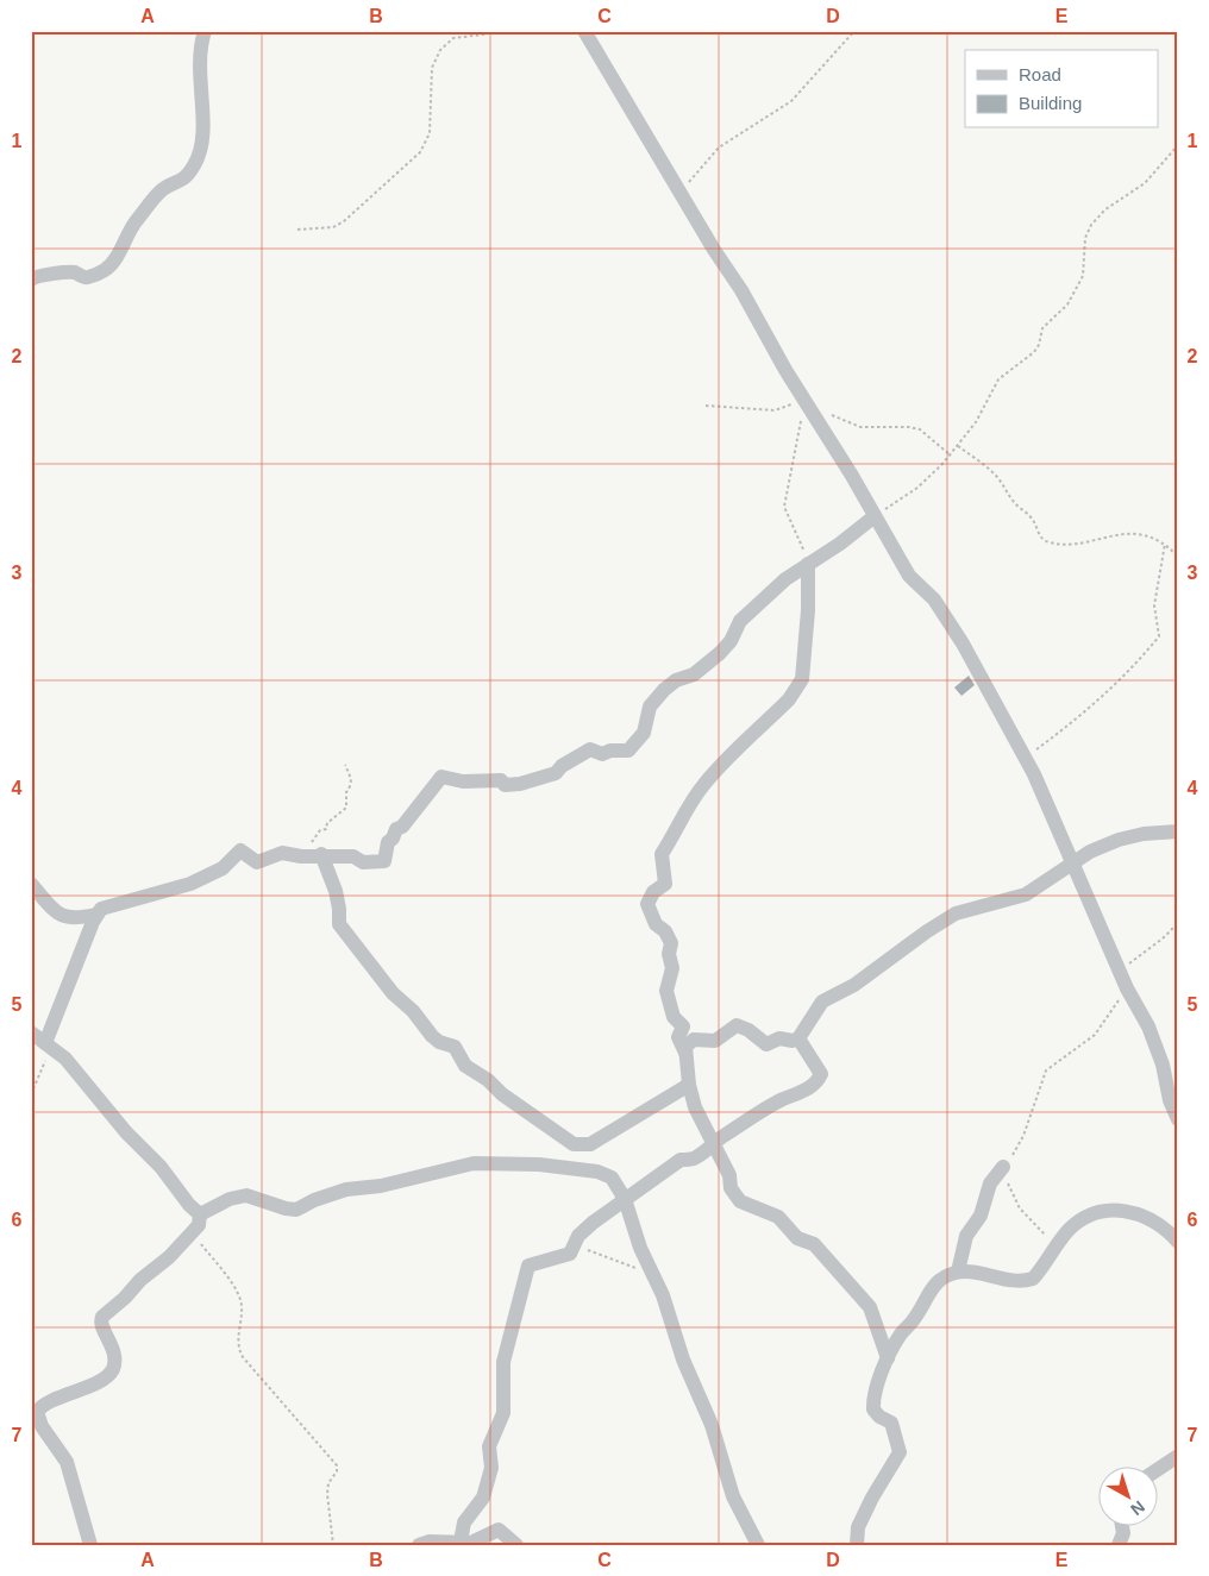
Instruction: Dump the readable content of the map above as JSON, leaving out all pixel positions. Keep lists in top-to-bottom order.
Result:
{
  "legend": ["Road", "Building"],
  "north": "bottom right",
  "grid": {
    "columns": [
      "A",
      "B",
      "C",
      "D",
      "E"
    ],
    "rows": [
      "1",
      "2",
      "3",
      "4",
      "5",
      "6",
      "7"
    ]
  }
}
